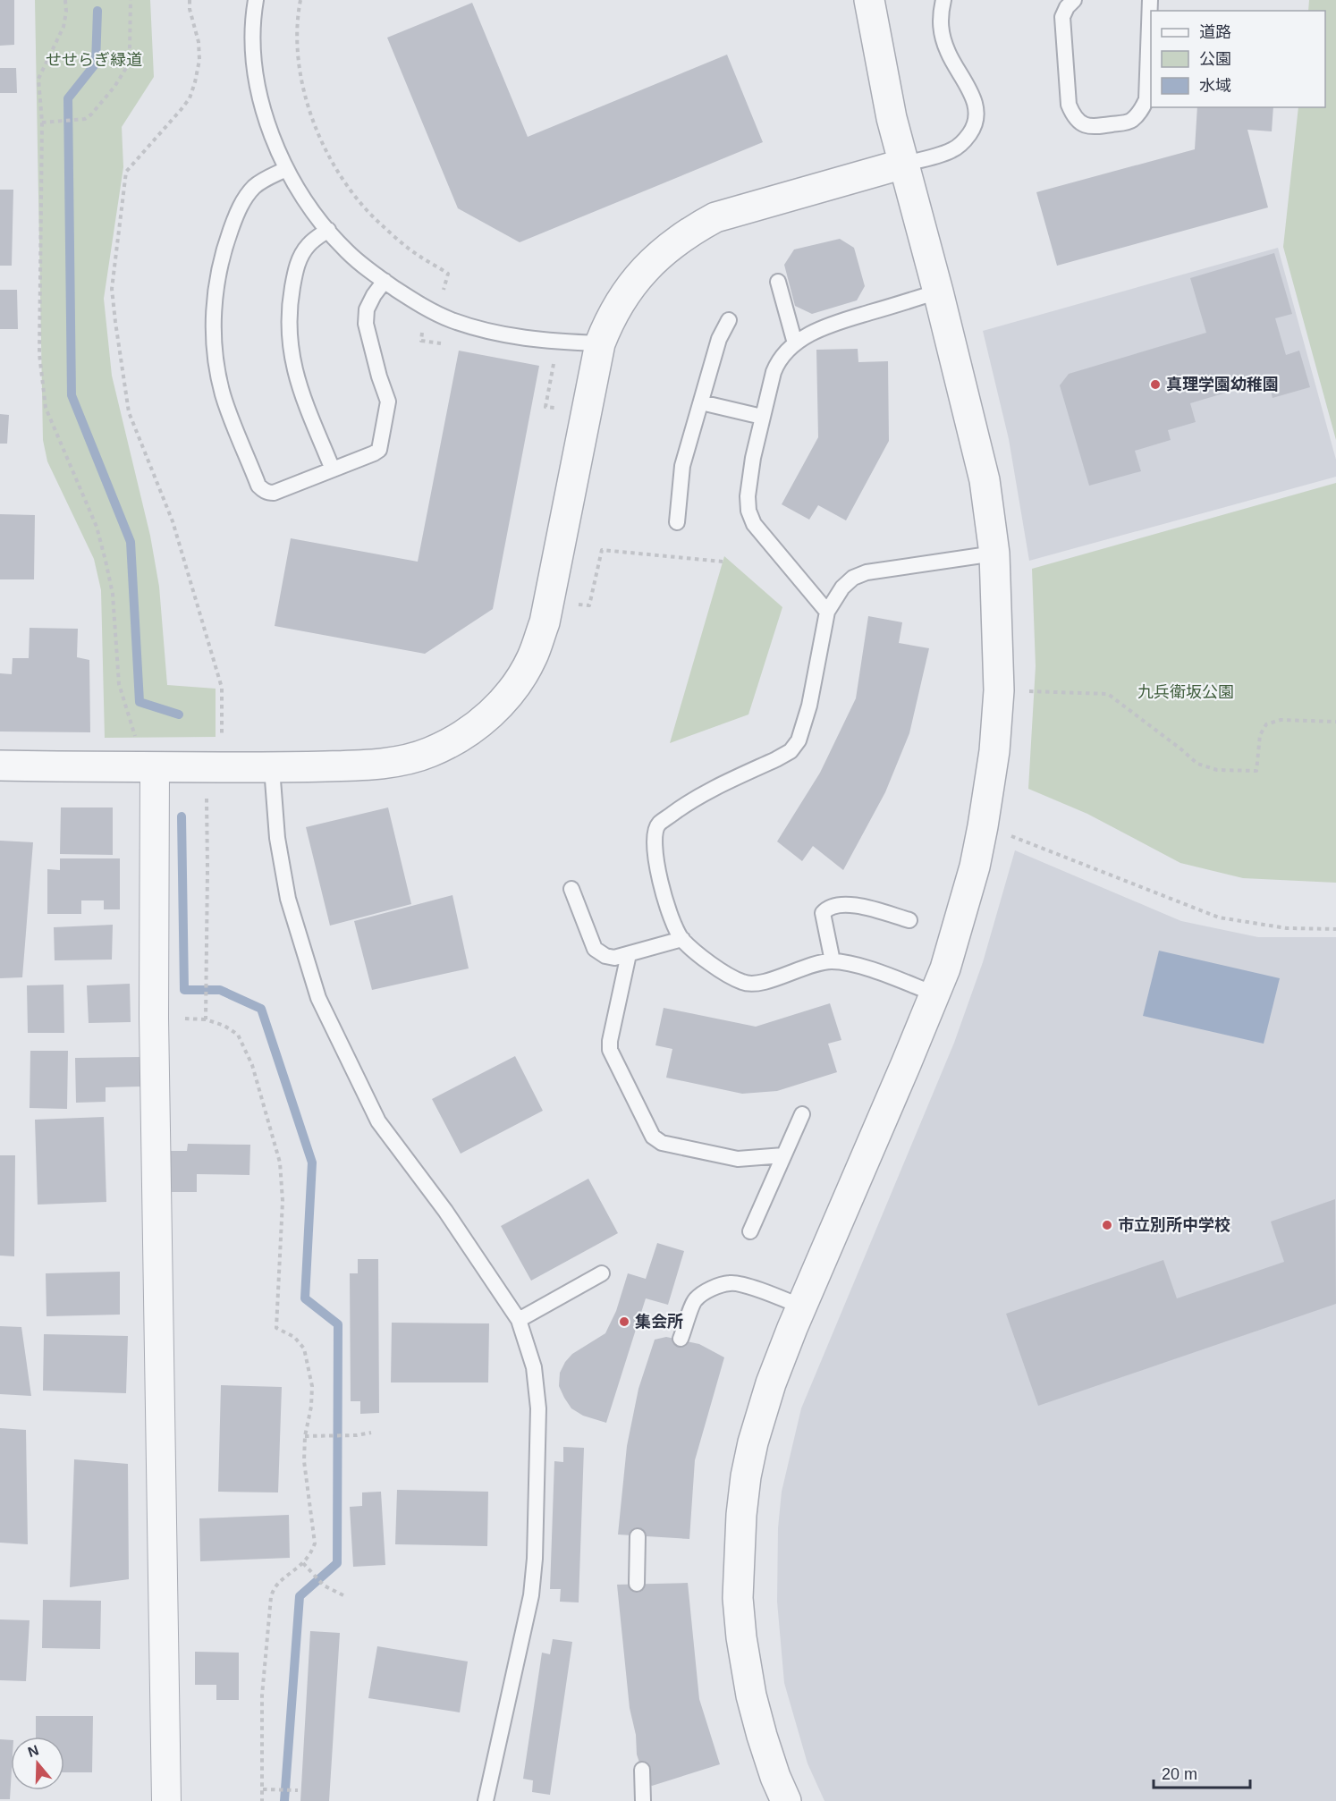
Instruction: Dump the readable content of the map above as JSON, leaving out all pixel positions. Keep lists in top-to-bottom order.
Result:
{
  "parks": ["せせらぎ緑道", "九兵衛坂公園"],
  "places": ["真理学園幼稚園", "市立別所中学校", "集会所"],
  "legend": ["道路", "公園", "水域"],
  "scale_bar": "20 m",
  "north": "top"
}
